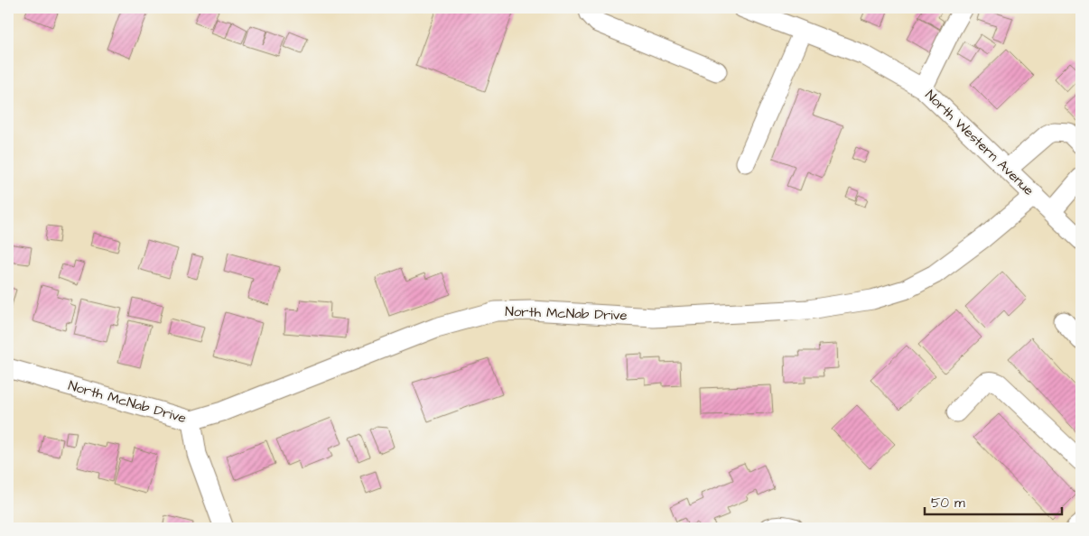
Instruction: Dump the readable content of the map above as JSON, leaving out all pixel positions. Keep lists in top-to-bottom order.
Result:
{
  "streets": {
    "street": ["North Western Avenue", "North McNab Drive"]
  },
  "crossings": [
    ["North Western Avenue", "North McNab Drive"]
  ],
  "scale_bar": "50 m"
}
